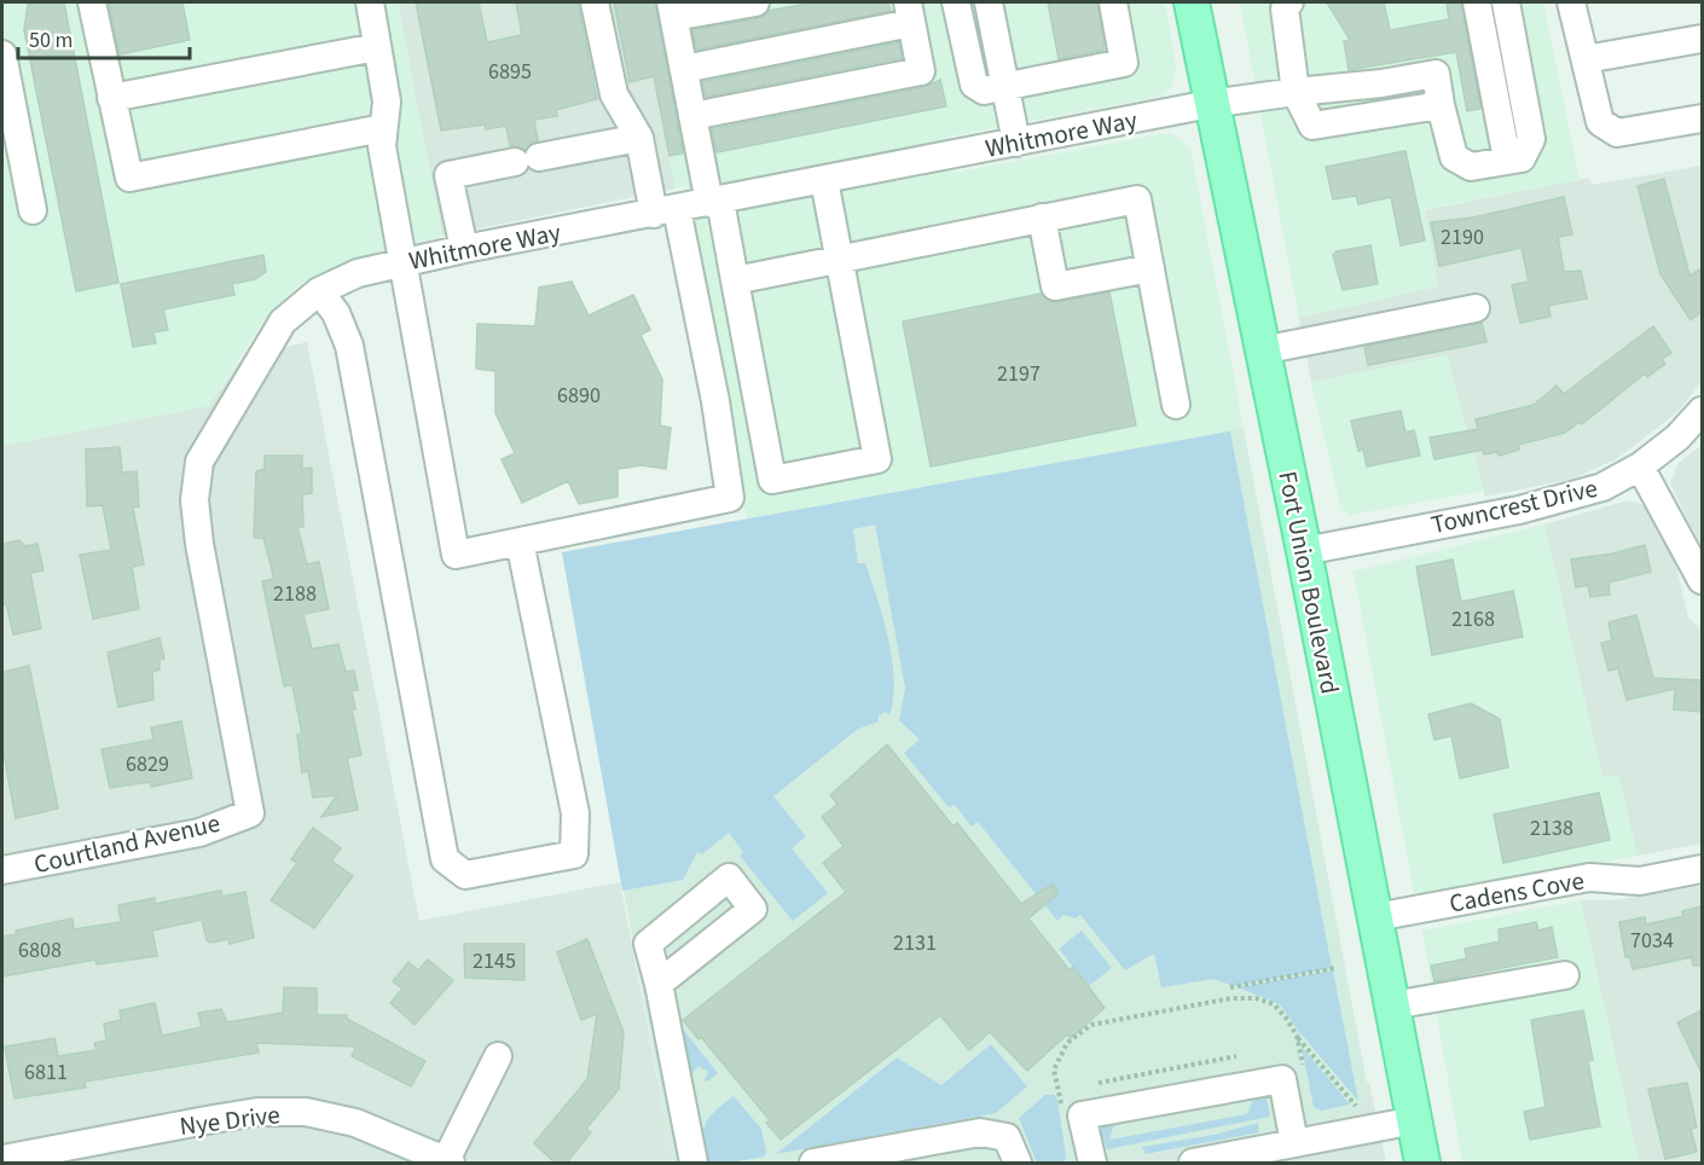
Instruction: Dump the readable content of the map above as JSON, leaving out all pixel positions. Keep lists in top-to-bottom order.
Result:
{
  "streets": {
    "main road": ["Fort Union Boulevard"],
    "street": [
      "Whitmore Way",
      "Towncrest Drive",
      "Courtland Avenue",
      "Cadens Cove",
      "Nye Drive"
    ]
  },
  "crossings": [
    ["Whitmore Way", "Fort Union Boulevard"],
    ["Whitmore Way", "Courtland Avenue"],
    ["Towncrest Drive", "Fort Union Boulevard"],
    ["Fort Union Boulevard", "Cadens Cove"]
  ],
  "house_numbers": [
    "6895",
    "2190",
    "2197",
    "6890",
    "2188",
    "2168",
    "6829",
    "2138",
    "7034",
    "2131",
    "6808",
    "2145",
    "6811"
  ],
  "scale_bar": "50 m"
}
